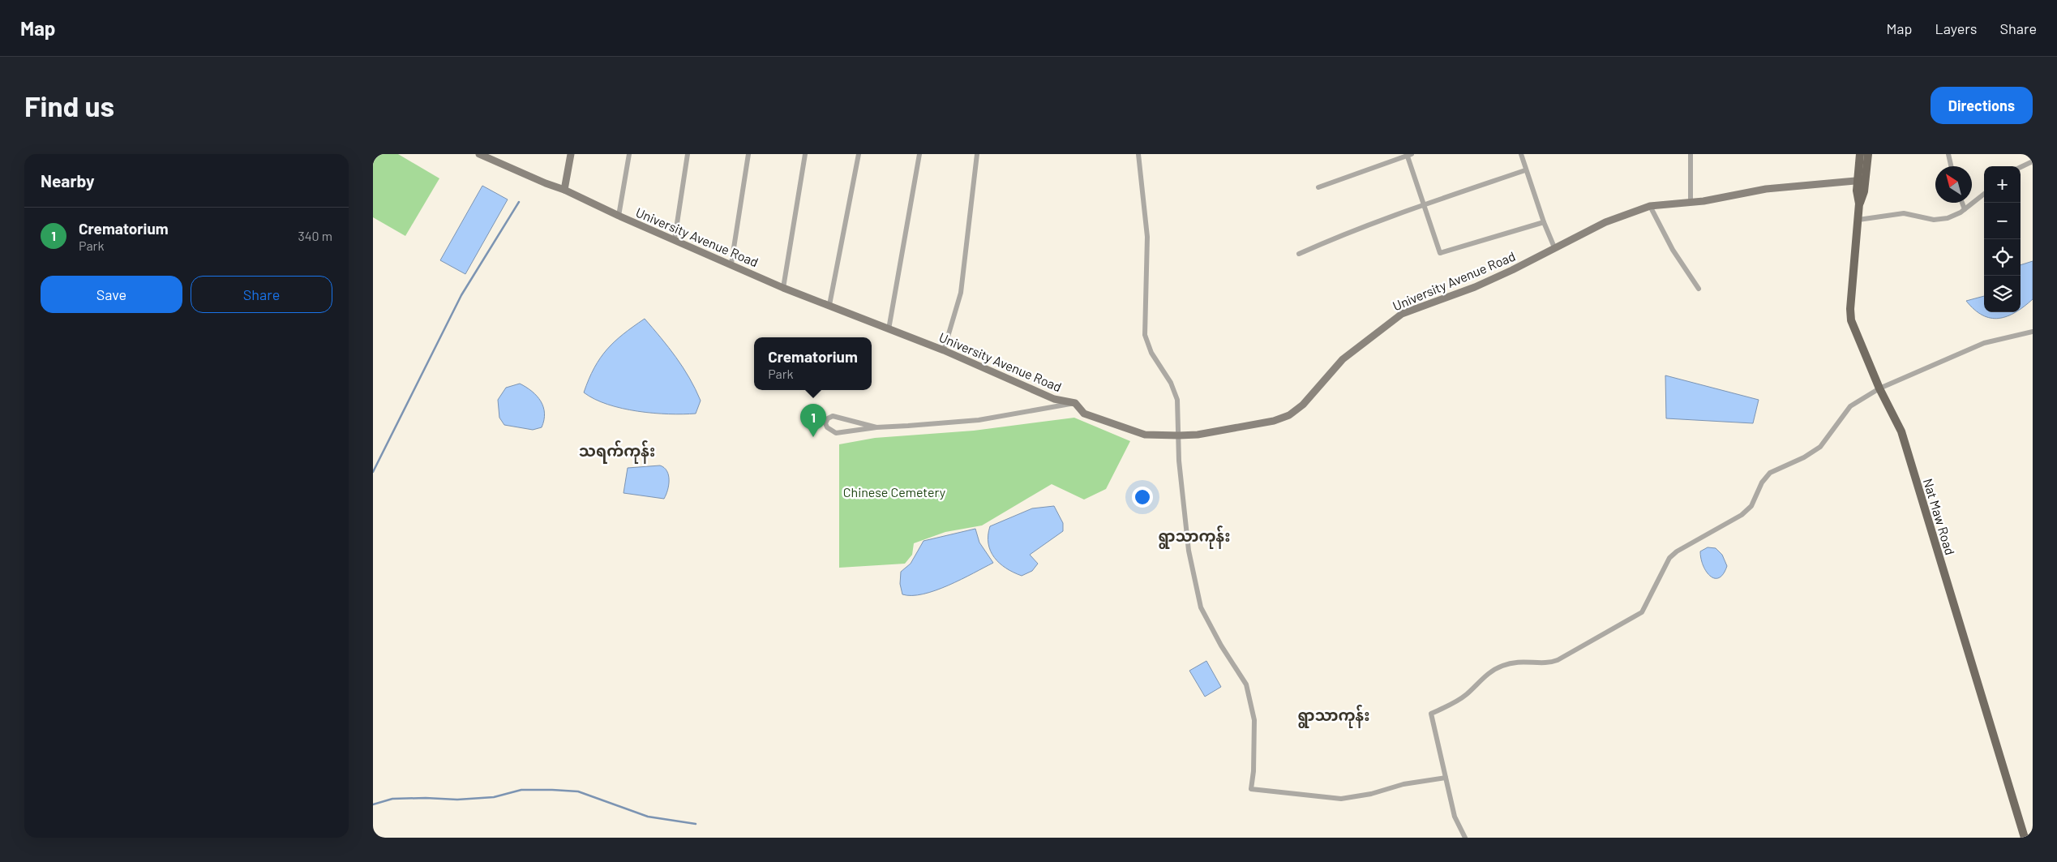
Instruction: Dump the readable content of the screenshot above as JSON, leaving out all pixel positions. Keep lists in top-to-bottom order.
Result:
{
  "streets": {
    "main road": ["University Avenue Road", "Nat Maw Road"]
  },
  "crossings": [
    ["University Avenue Road", "Nat Maw Road"]
  ],
  "districts": ["သရက်ကုန်း", "ရွာသာကုန်း", "ရွာသာကုန်း"],
  "parks": ["Chinese Cemetery"],
  "north": "top left",
  "page": {
    "header": "Map",
    "nav": ["Map", "Layers", "Share"],
    "buttons": [
      "Directions",
      ["Save", "Share"]
    ],
    "title": "Find us",
    "heading": "Nearby",
    "map_buttons": ["+", "−"],
    "list": [
      {
        "mark": "1",
        "name": "Crematorium",
        "note": "Park",
        "value": "340 m"
      }
    ],
    "popup": ["Crematorium", "Park"],
    "pins": "1"
  }
}
